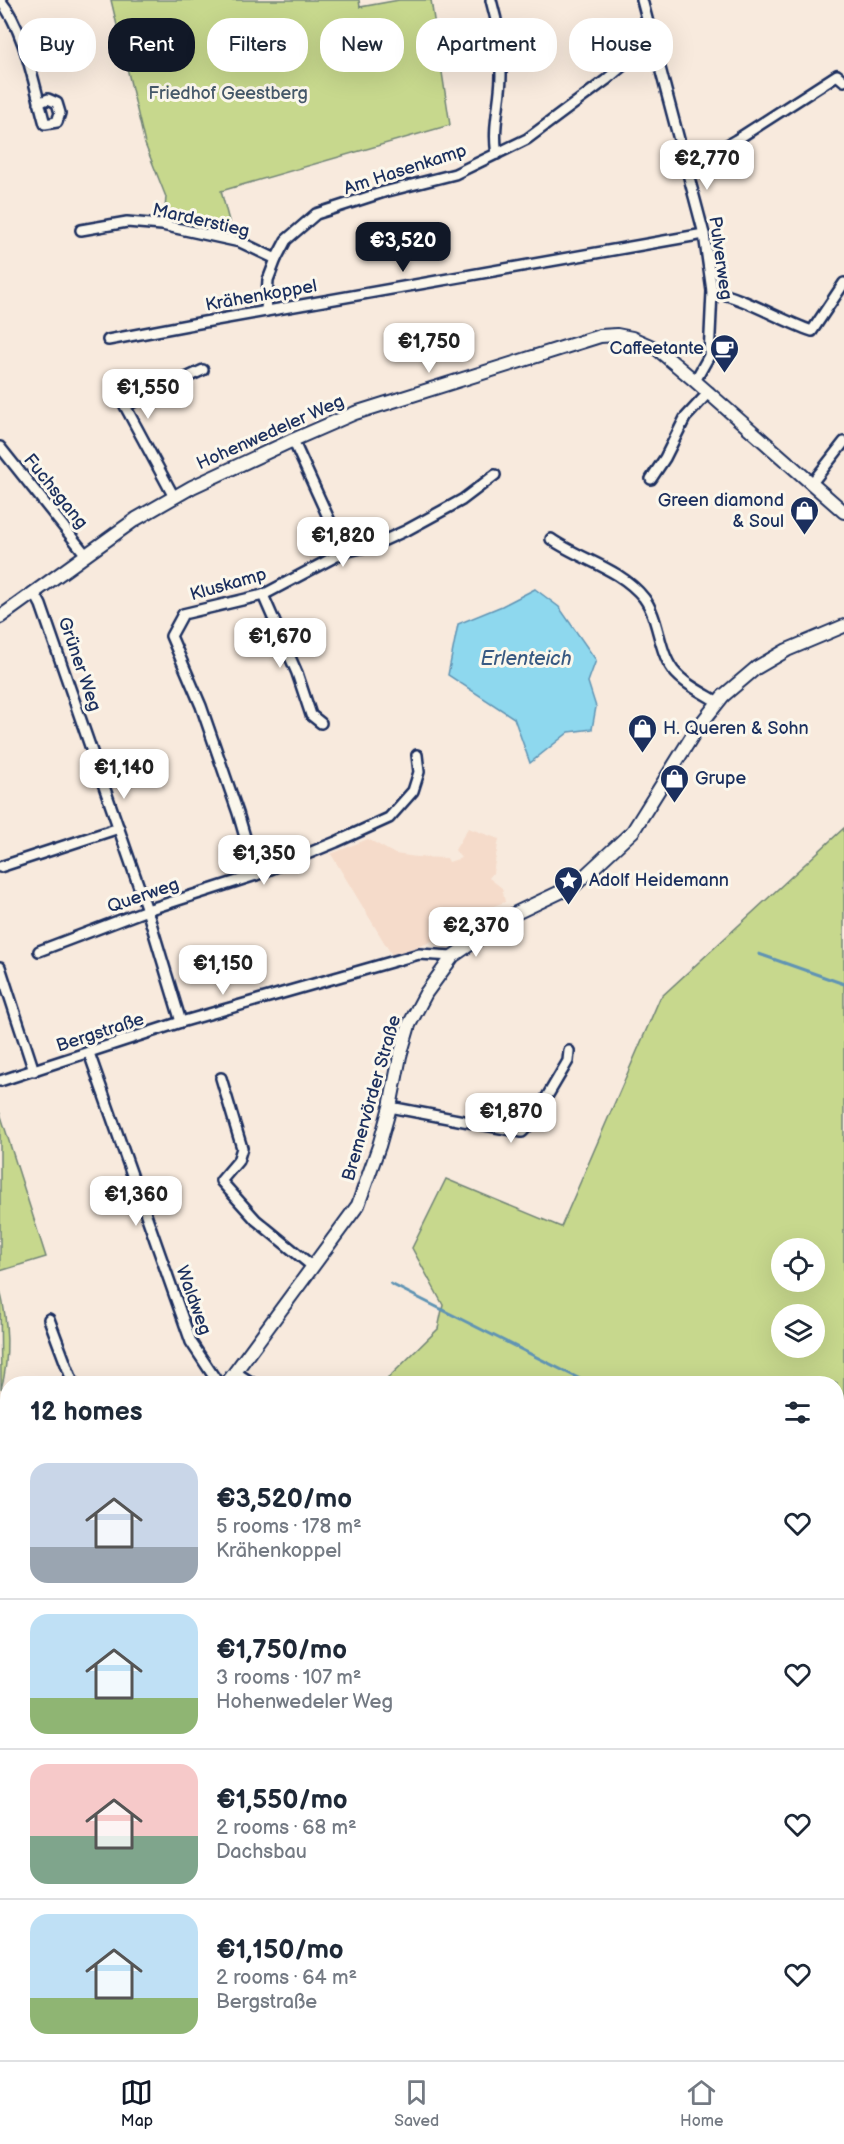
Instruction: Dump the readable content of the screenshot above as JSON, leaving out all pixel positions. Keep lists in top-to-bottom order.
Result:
{
  "streets": {
    "main road": ["Hohenwedeler Weg", "Bremervörder Straße"],
    "street": [
      "Am Hasenkamp",
      "Marderstieg",
      "Pulverweg",
      "Krähenkoppel",
      "Fuchsgang",
      "Kluskamp",
      "Grüner Weg",
      "Querweg",
      "Bergstraße",
      "Waldweg"
    ]
  },
  "crossings": [
    ["Am Hasenkamp", "Marderstieg"],
    ["Am Hasenkamp", "Krähenkoppel"],
    ["Pulverweg", "Krähenkoppel"],
    ["Pulverweg", "Hohenwedeler Weg"],
    ["Hohenwedeler Weg", "Fuchsgang"],
    ["Hohenwedeler Weg", "Grüner Weg"],
    ["Kluskamp", "Querweg"],
    ["Grüner Weg", "Querweg"],
    ["Grüner Weg", "Bergstraße"],
    ["Bergstraße", "Bremervörder Straße"],
    ["Bergstraße", "Waldweg"]
  ],
  "water": ["Erlenteich"],
  "parks": ["Friedhof Geestberg"],
  "places": {
    "cafe": ["Caffeetante"],
    "shop": ["Green diamond & Soul", "H. Queren & Sohn", "Grupe"],
    "place": ["Adolf Heidemann"]
  },
  "page": {
    "chip": [
      "Buy",
      "Rent",
      "Filters",
      "New",
      "Apartment",
      "House"
    ],
    "price": [
      "€2,770",
      "€3,520",
      "€1,750",
      "€1,550",
      "€1,820",
      "€1,670",
      "€1,140",
      "€1,350",
      "€2,370",
      "€1,150",
      "€1,870",
      "€1,360"
    ],
    "heading": "12 homes",
    "list": [
      {
        "name": "€3,520/mo",
        "note": "5 rooms · 178 m² · Krähenkoppel"
      },
      {
        "name": "€1,750/mo",
        "note": "3 rooms · 107 m² · Hohenwedeler Weg"
      },
      {
        "name": "€1,550/mo",
        "note": "2 rooms · 68 m² · Dachsbau"
      },
      {
        "name": "€1,150/mo",
        "note": "2 rooms · 64 m² · Bergstraße"
      }
    ],
    "tabs": ["Map", "Saved", "Home"]
  }
}
